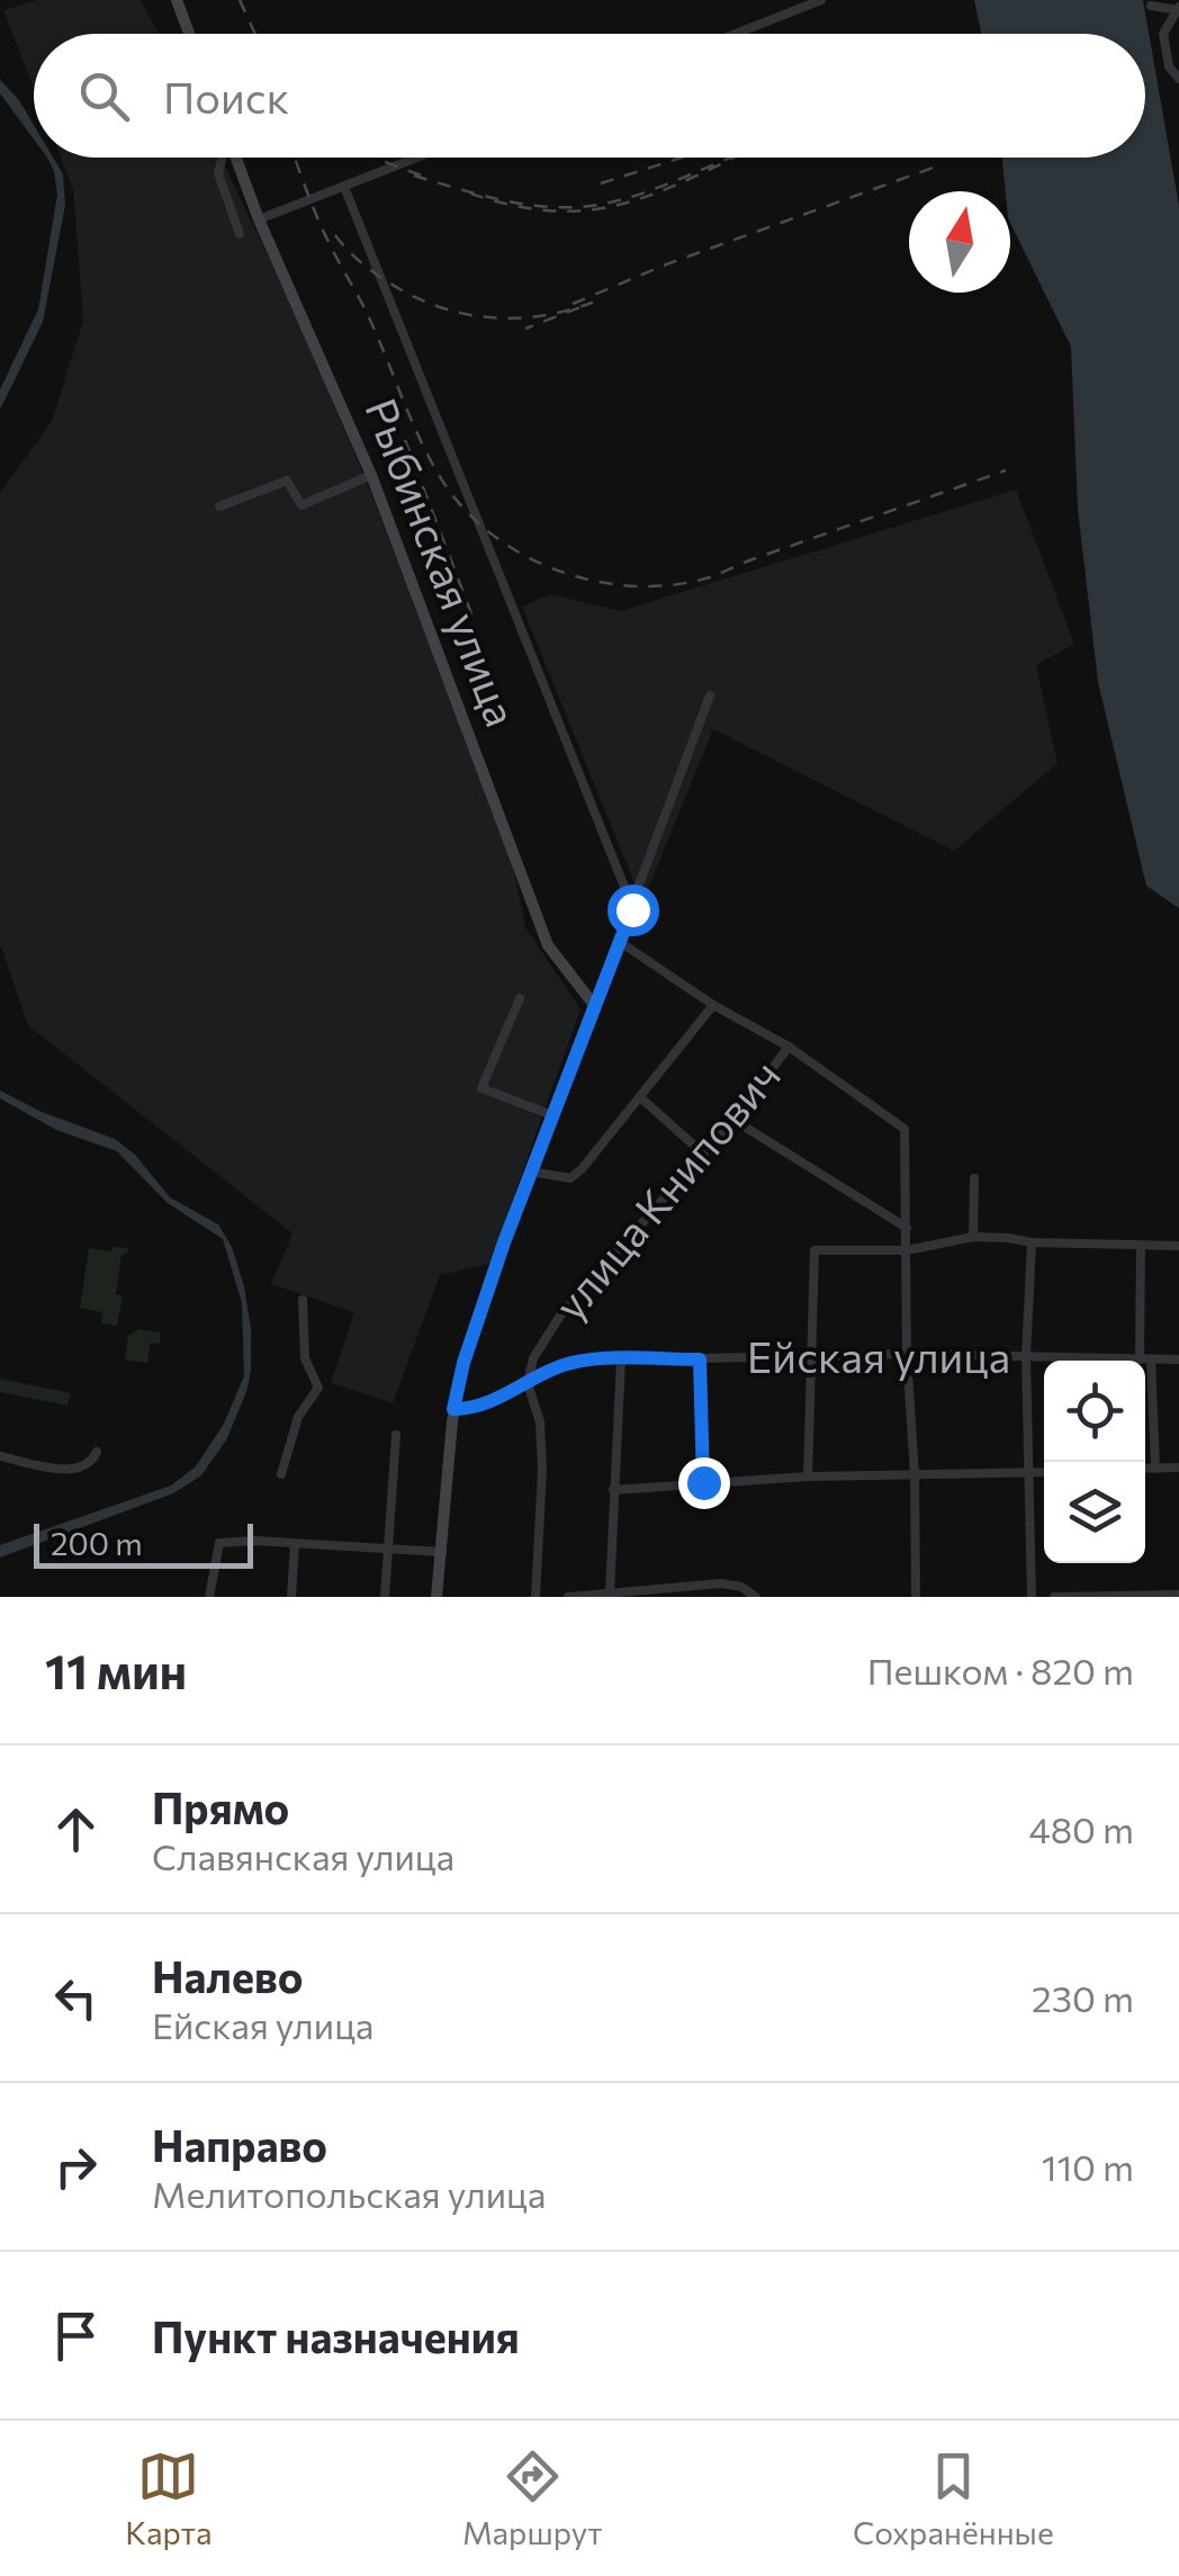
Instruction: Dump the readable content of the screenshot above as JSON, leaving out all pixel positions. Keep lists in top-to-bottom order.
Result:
{
  "streets": {
    "main road": ["Рыбинская улица"],
    "street": ["улица Книпович", "Ейская улица"]
  },
  "crossings": [
    ["улица Книпович", "Ейская улица"]
  ],
  "scale_bar": "200 m",
  "north": "top",
  "page": {
    "search": "Поиск",
    "scale": "200 m",
    "heading": ["11 мин", "Пешком · 820 m"],
    "list": [
      ["Прямо", "Славянская улица", "480 m"],
      ["Налево", "Ейская улица", "230 m"],
      ["Направо", "Мелитопольская улица", "110 m"],
      "Пункт назначения"
    ],
    "nav": ["Карта", "Маршрут", "Сохранённые"]
  }
}
